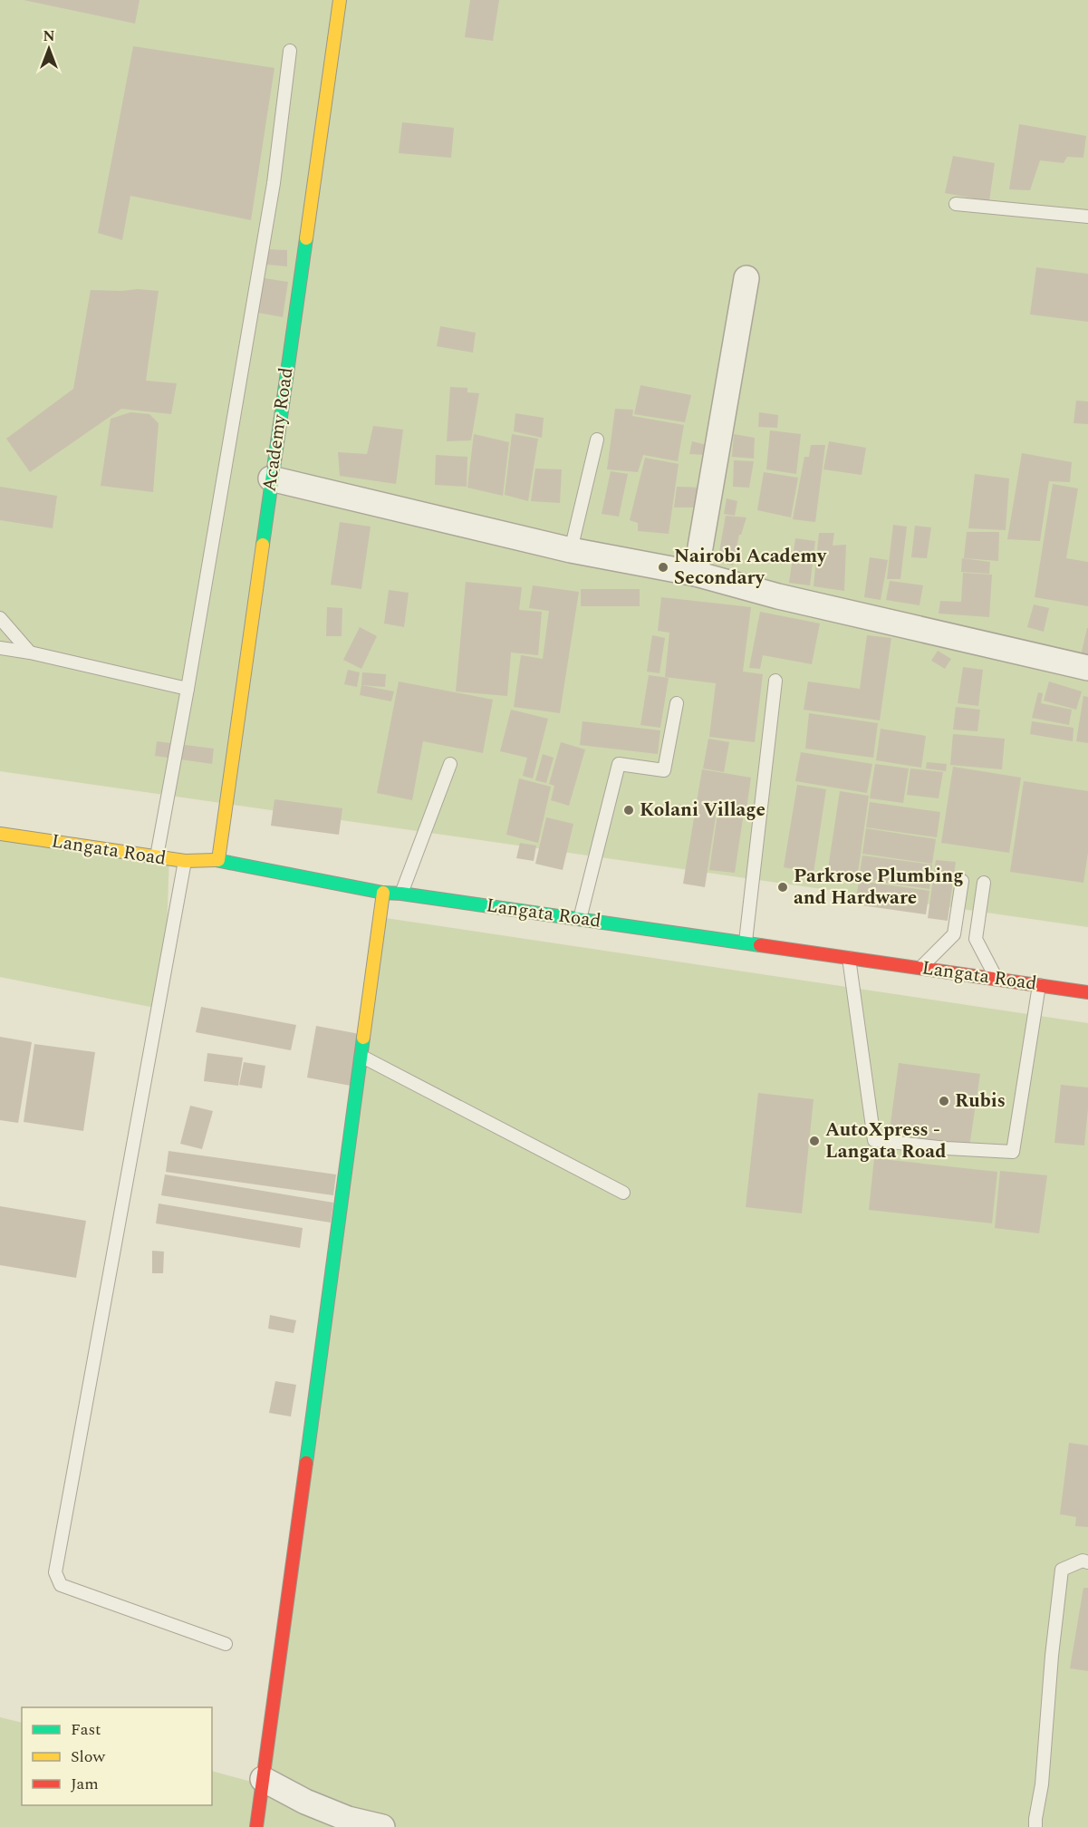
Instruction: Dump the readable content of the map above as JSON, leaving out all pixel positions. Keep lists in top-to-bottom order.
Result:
{
  "streets": {
    "street": ["Academy Road", "Langata Road"]
  },
  "crossings": [
    ["Academy Road", "Langata Road"]
  ],
  "places": [
    "Nairobi Academy Secondary",
    "Kolani Village",
    "Parkrose Plumbing and Hardware",
    "Rubis",
    "AutoXpress - Langata Road"
  ],
  "legend": ["Fast", "Slow", "Jam"],
  "north": "top"
}
